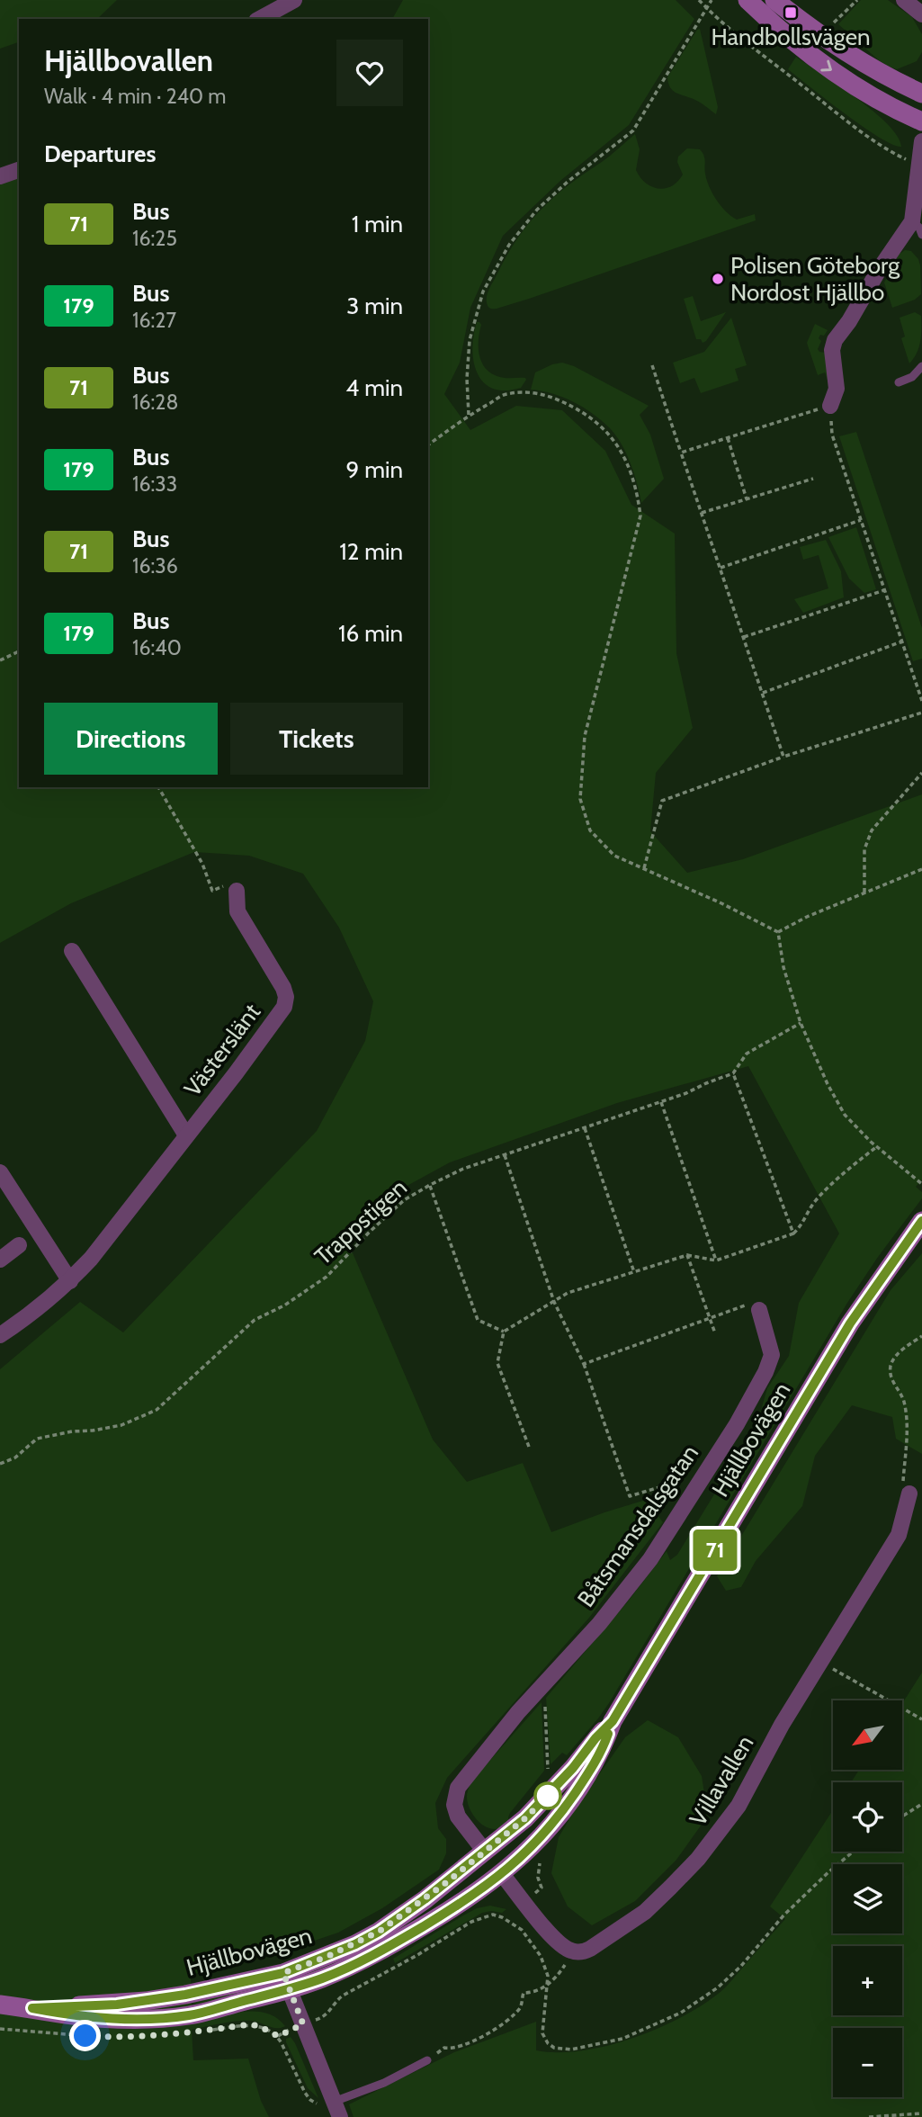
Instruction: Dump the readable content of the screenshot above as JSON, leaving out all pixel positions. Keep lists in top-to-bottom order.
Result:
{
  "streets": {
    "street": [
      "Västerslänt",
      "Hjällbovägen",
      "Båtsmansdalsgatan",
      "Villavallen"
    ],
    "path": ["Trappstigen"]
  },
  "crossings": [
    ["Trappstigen", "Båtsmansdalsgatan"],
    ["Hjällbovägen", "Båtsmansdalsgatan"]
  ],
  "places": {
    "transit": ["Handbollsvägen"],
    "other": ["Polisen Göteborg Nordost Hjällbo"]
  },
  "lines": ["bus line 71"],
  "north": "bottom left",
  "page": {
    "on_map": "71",
    "heading": [
      ["Hjällbovallen", "Walk · 4 min · 240 m"],
      "Departures"
    ],
    "list": [
      {
        "mark": "71",
        "name": "Bus",
        "note": "16:25",
        "value": "1 min"
      },
      {
        "mark": "179",
        "name": "Bus",
        "note": "16:27",
        "value": "3 min"
      },
      {
        "mark": "71",
        "name": "Bus",
        "note": "16:28",
        "value": "4 min"
      },
      {
        "mark": "179",
        "name": "Bus",
        "note": "16:33",
        "value": "9 min"
      },
      {
        "mark": "71",
        "name": "Bus",
        "note": "16:36",
        "value": "12 min"
      },
      {
        "mark": "179",
        "name": "Bus",
        "note": "16:40",
        "value": "16 min"
      }
    ],
    "buttons": ["Directions", "Tickets"],
    "map_buttons": ["+", "−"]
  }
}
